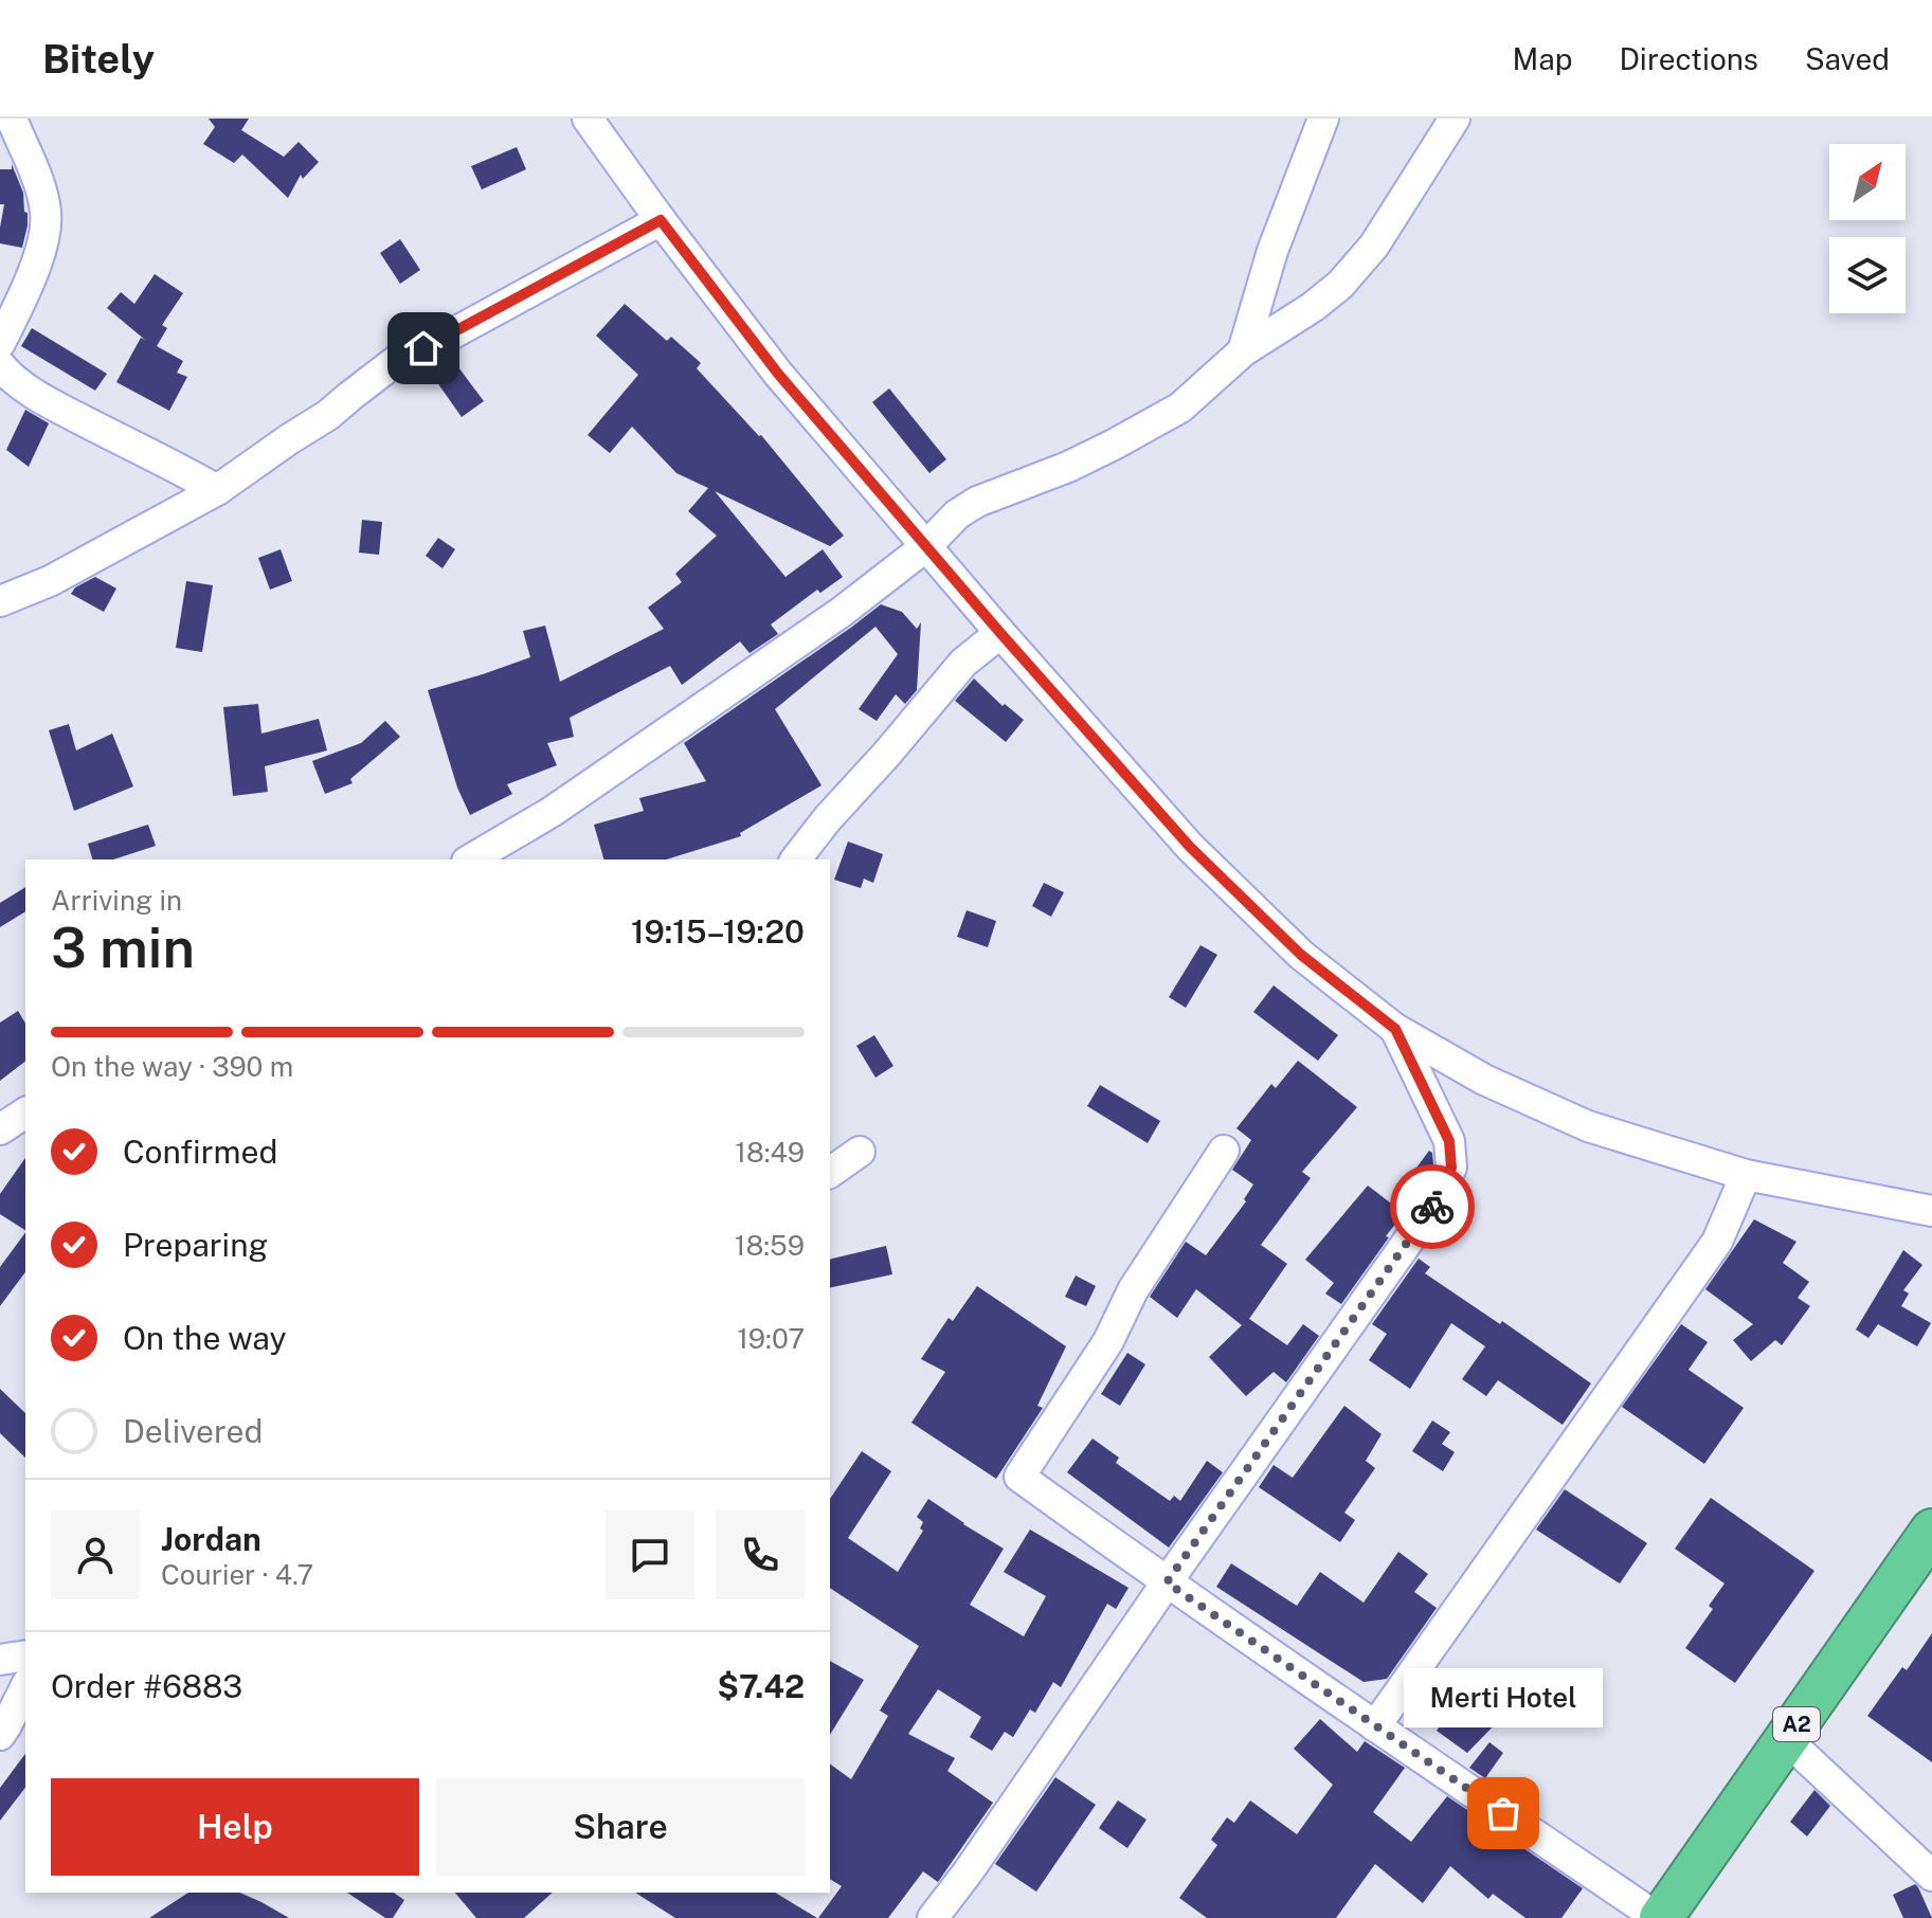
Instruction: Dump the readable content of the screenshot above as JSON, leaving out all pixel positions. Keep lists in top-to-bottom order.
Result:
{
  "streets": {
    "highway": ["A2"]
  },
  "places": ["Merti Hotel"],
  "north": "top right",
  "page": {
    "header": "Bitely",
    "nav": ["Map", "Directions", "Saved"],
    "heading": ["3 min", "Arriving in", "19:15–19:20"],
    "panel": [
      "Jordan",
      "Courier · 4.7",
      "Order #6883",
      "$7.42"
    ],
    "bar": "On the way · 390 m",
    "list": [
      ["Confirmed", "18:49"],
      ["Preparing", "18:59"],
      ["On the way", "19:07"],
      "Delivered"
    ],
    "bubble": "Merti Hotel",
    "buttons": ["Help", "Share"]
  }
}
